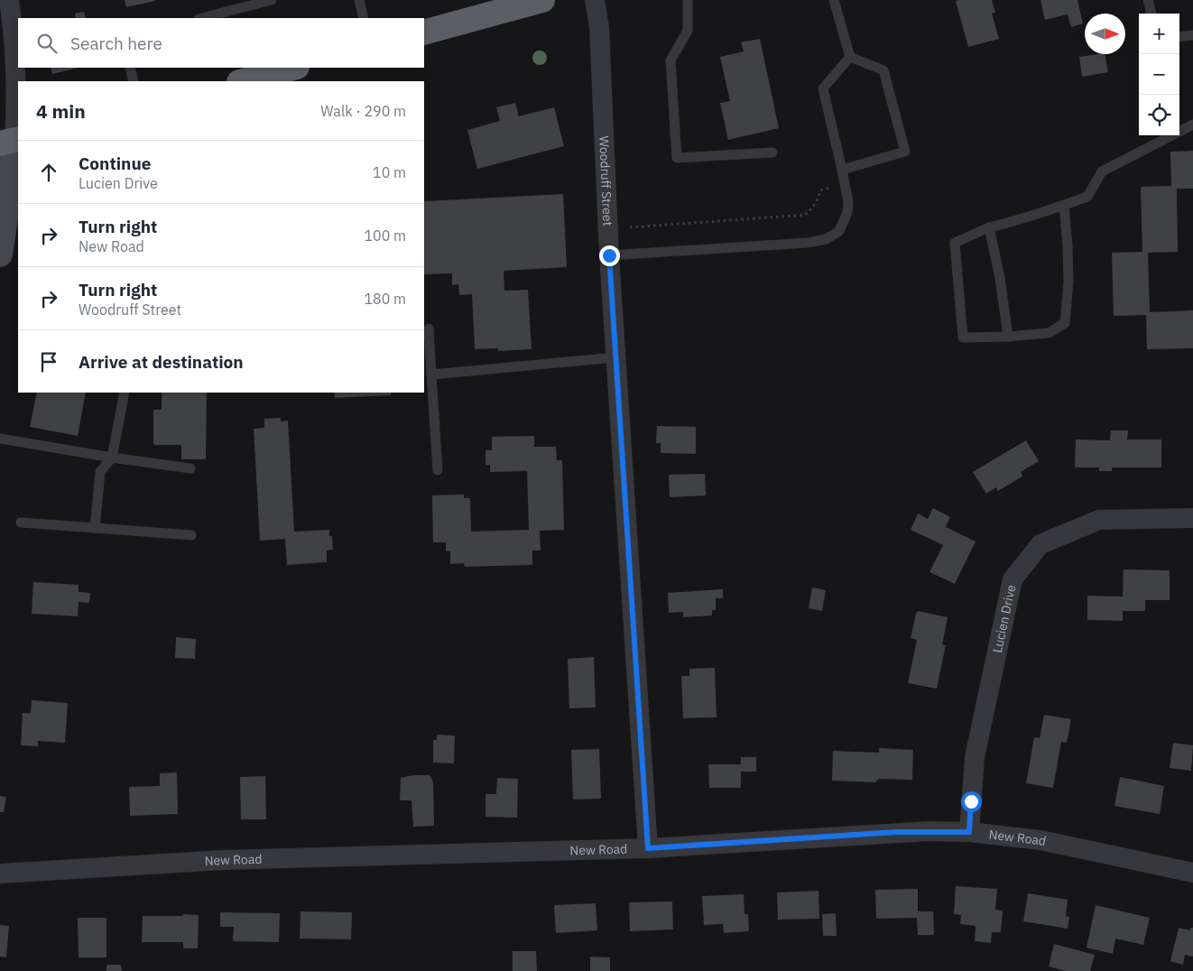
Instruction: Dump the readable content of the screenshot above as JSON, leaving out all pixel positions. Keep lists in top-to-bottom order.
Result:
{
  "streets": {
    "street": ["Woodruff Street", "Lucien Drive", "New Road"]
  },
  "crossings": [
    ["Woodruff Street", "New Road"],
    ["Lucien Drive", "New Road"]
  ],
  "north": "right",
  "page": {
    "map_buttons": ["+", "−"],
    "search": "Search here",
    "heading": ["4 min", "Walk · 290 m"],
    "list": [
      ["Continue", "Lucien Drive", "10 m"],
      ["Turn right", "New Road", "100 m"],
      ["Turn right", "Woodruff Street", "180 m"],
      "Arrive at destination"
    ]
  }
}
